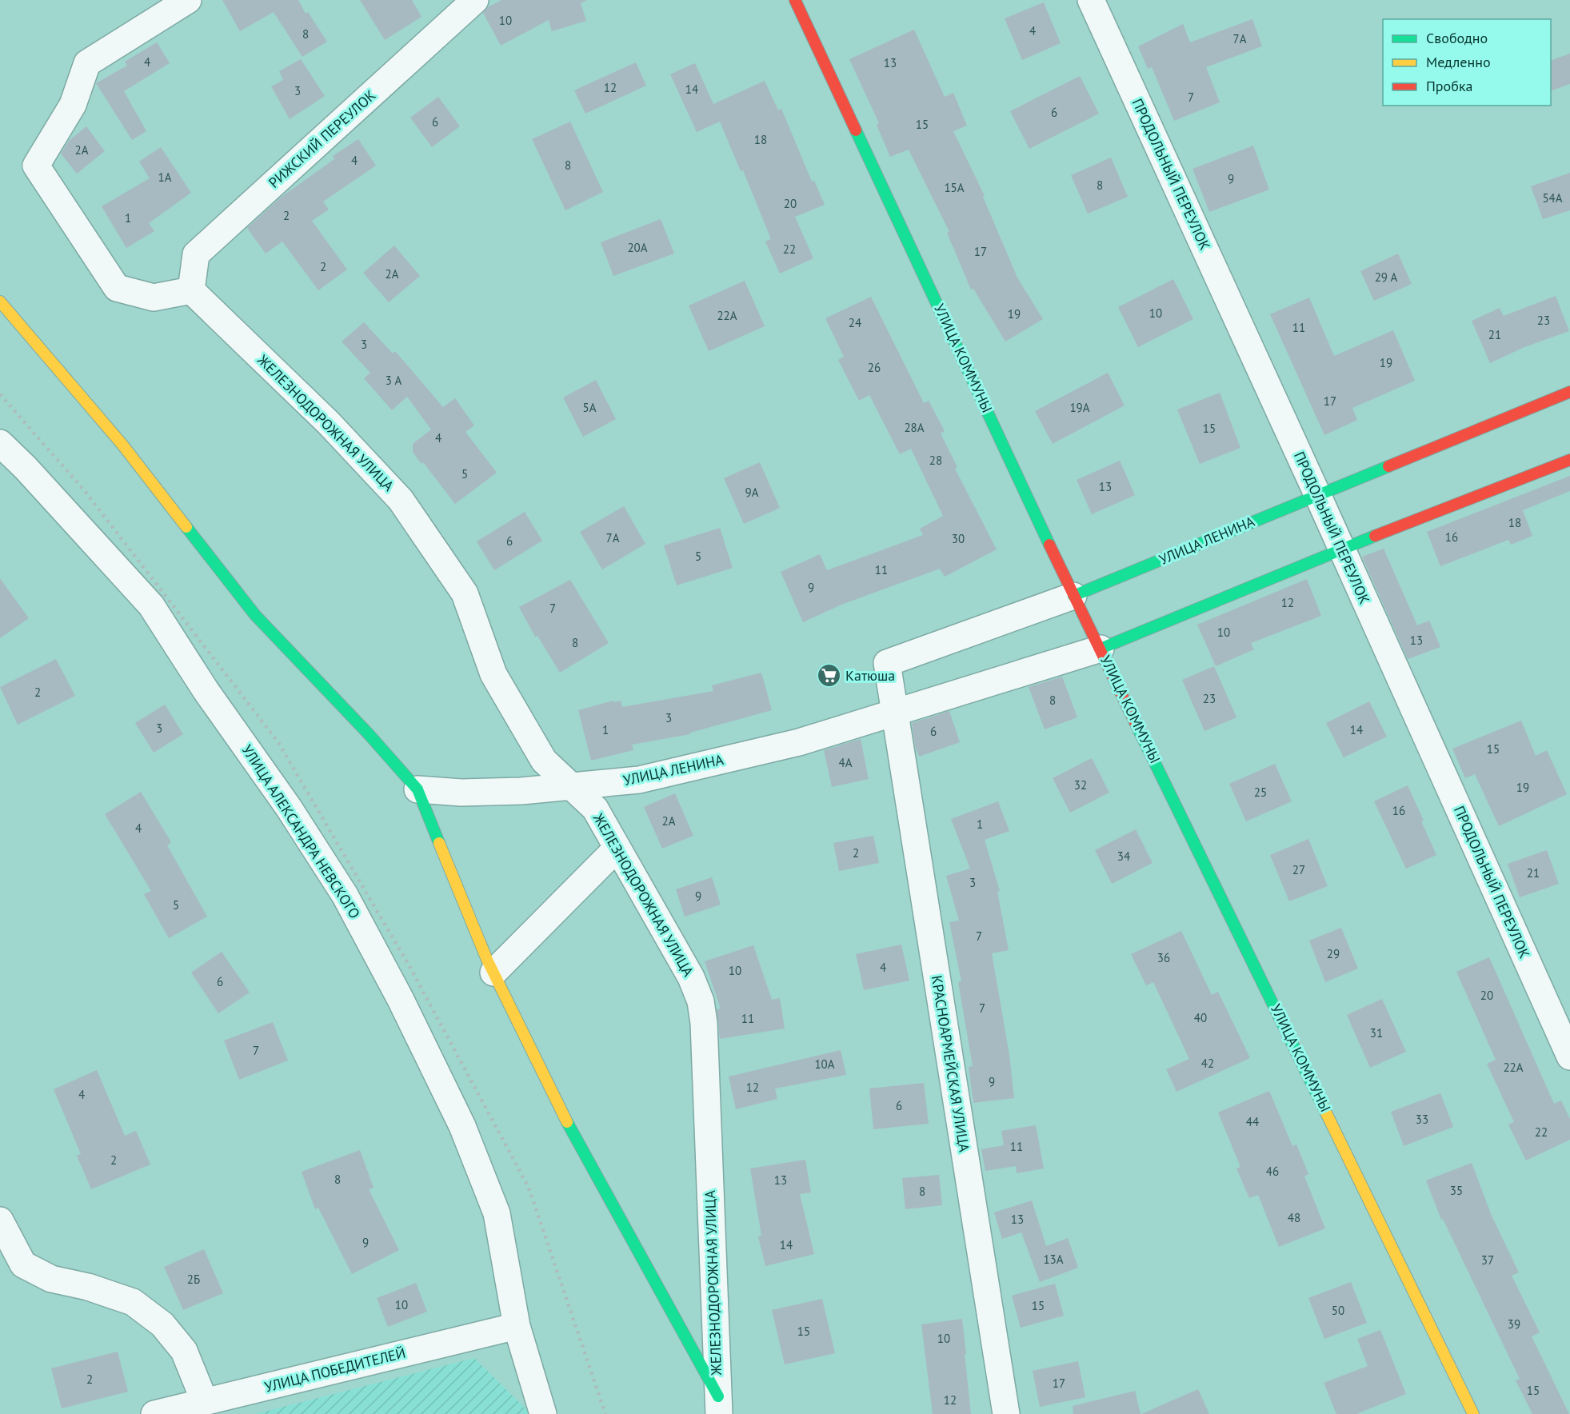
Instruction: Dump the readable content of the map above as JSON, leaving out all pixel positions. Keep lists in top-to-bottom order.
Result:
{
  "streets": {
    "street": [
      "РИЖСКИЙ ПЕРЕУЛОК",
      "ПРОДОЛЬНЫЙ ПЕРЕУЛОК",
      "УЛИЦА КОММУНЫ",
      "ЖЕЛЕЗНОДОРОЖНАЯ УЛИЦА",
      "УЛИЦА ЛЕНИНА",
      "УЛИЦА АЛЕКСАНДРА НЕВСКОГО",
      "КРАСНОАРМЕЙСКАЯ УЛИЦА",
      "УЛИЦА ПОБЕДИТЕЛЕЙ"
    ]
  },
  "crossings": [
    ["РИЖСКИЙ ПЕРЕУЛОК", "ЖЕЛЕЗНОДОРОЖНАЯ УЛИЦА"],
    ["ПРОДОЛЬНЫЙ ПЕРЕУЛОК", "УЛИЦА ЛЕНИНА"],
    ["УЛИЦА КОММУНЫ", "УЛИЦА ЛЕНИНА"],
    ["ЖЕЛЕЗНОДОРОЖНАЯ УЛИЦА", "УЛИЦА ЛЕНИНА"],
    ["УЛИЦА ЛЕНИНА", "КРАСНОАРМЕЙСКАЯ УЛИЦА"],
    ["УЛИЦА АЛЕКСАНДРА НЕВСКОГО", "УЛИЦА ПОБЕДИТЕЛЕЙ"]
  ],
  "places": {
    "supermarket": ["Катюша"]
  },
  "house_numbers": [
    "10",
    "4",
    "8",
    "7А",
    "4",
    "13",
    "12",
    "14",
    "3",
    "7",
    "6",
    "6",
    "15",
    "18",
    "2А",
    "4",
    "8",
    "1А",
    "9",
    "8",
    "15А",
    "54А",
    "20",
    "2",
    "1",
    "20А",
    "22",
    "17",
    "2",
    "2А",
    "29 А",
    "10",
    "19",
    "22А",
    "23",
    "24",
    "11",
    "21",
    "3",
    "19",
    "26",
    "3 А",
    "17",
    "5А",
    "19А",
    "28А",
    "15",
    "4",
    "28",
    "5",
    "13",
    "9А",
    "18",
    "16",
    "7А",
    "30",
    "6",
    "5",
    "11",
    "9",
    "12",
    "7",
    "10",
    "13",
    "8",
    "2",
    "23",
    "8",
    "3",
    "3",
    "1",
    "14",
    "6",
    "15",
    "4А",
    "32",
    "19",
    "25",
    "16",
    "2А",
    "1",
    "4",
    "2",
    "34",
    "27",
    "21",
    "3",
    "9",
    "5",
    "7",
    "29",
    "36",
    "4",
    "10",
    "6",
    "20",
    "7",
    "40",
    "11",
    "31",
    "7",
    "42",
    "10А",
    "22А",
    "9",
    "12",
    "4",
    "6",
    "33",
    "44",
    "22",
    "11",
    "2",
    "46",
    "8",
    "13",
    "35",
    "8",
    "48",
    "13",
    "9",
    "14",
    "13А",
    "37",
    "2Б",
    "10",
    "15",
    "50",
    "39",
    "15",
    "10",
    "2",
    "17",
    "15",
    "12"
  ],
  "legend": ["Свободно", "Медленно", "Пробка"]
}
